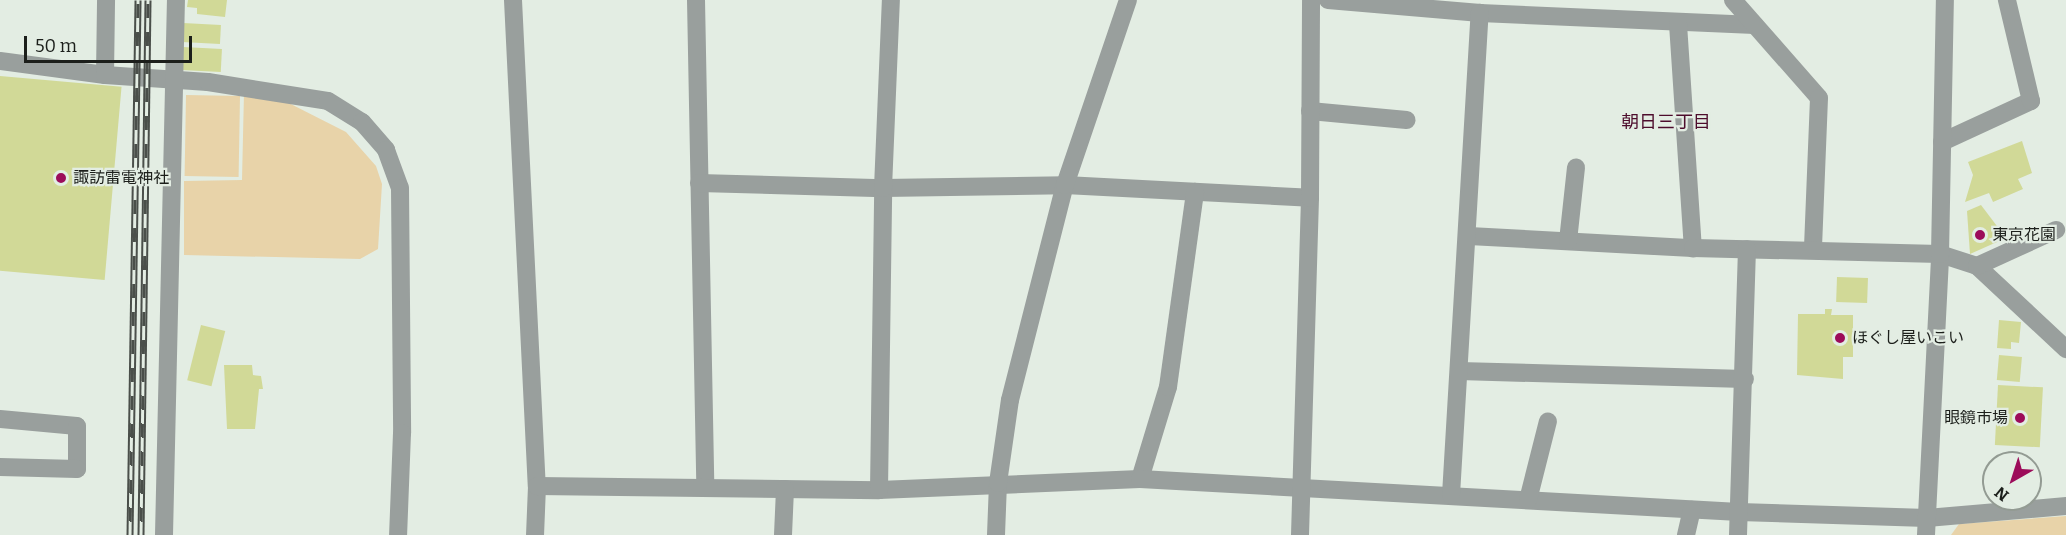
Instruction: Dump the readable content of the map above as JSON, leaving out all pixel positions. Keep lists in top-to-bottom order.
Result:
{
  "districts": ["朝日三丁目"],
  "places": [
    "諏訪雷電神社",
    "東京花園",
    "ほぐし屋いこい",
    "眼鏡市場"
  ],
  "scale_bar": "50 m",
  "north": "bottom left"
}
